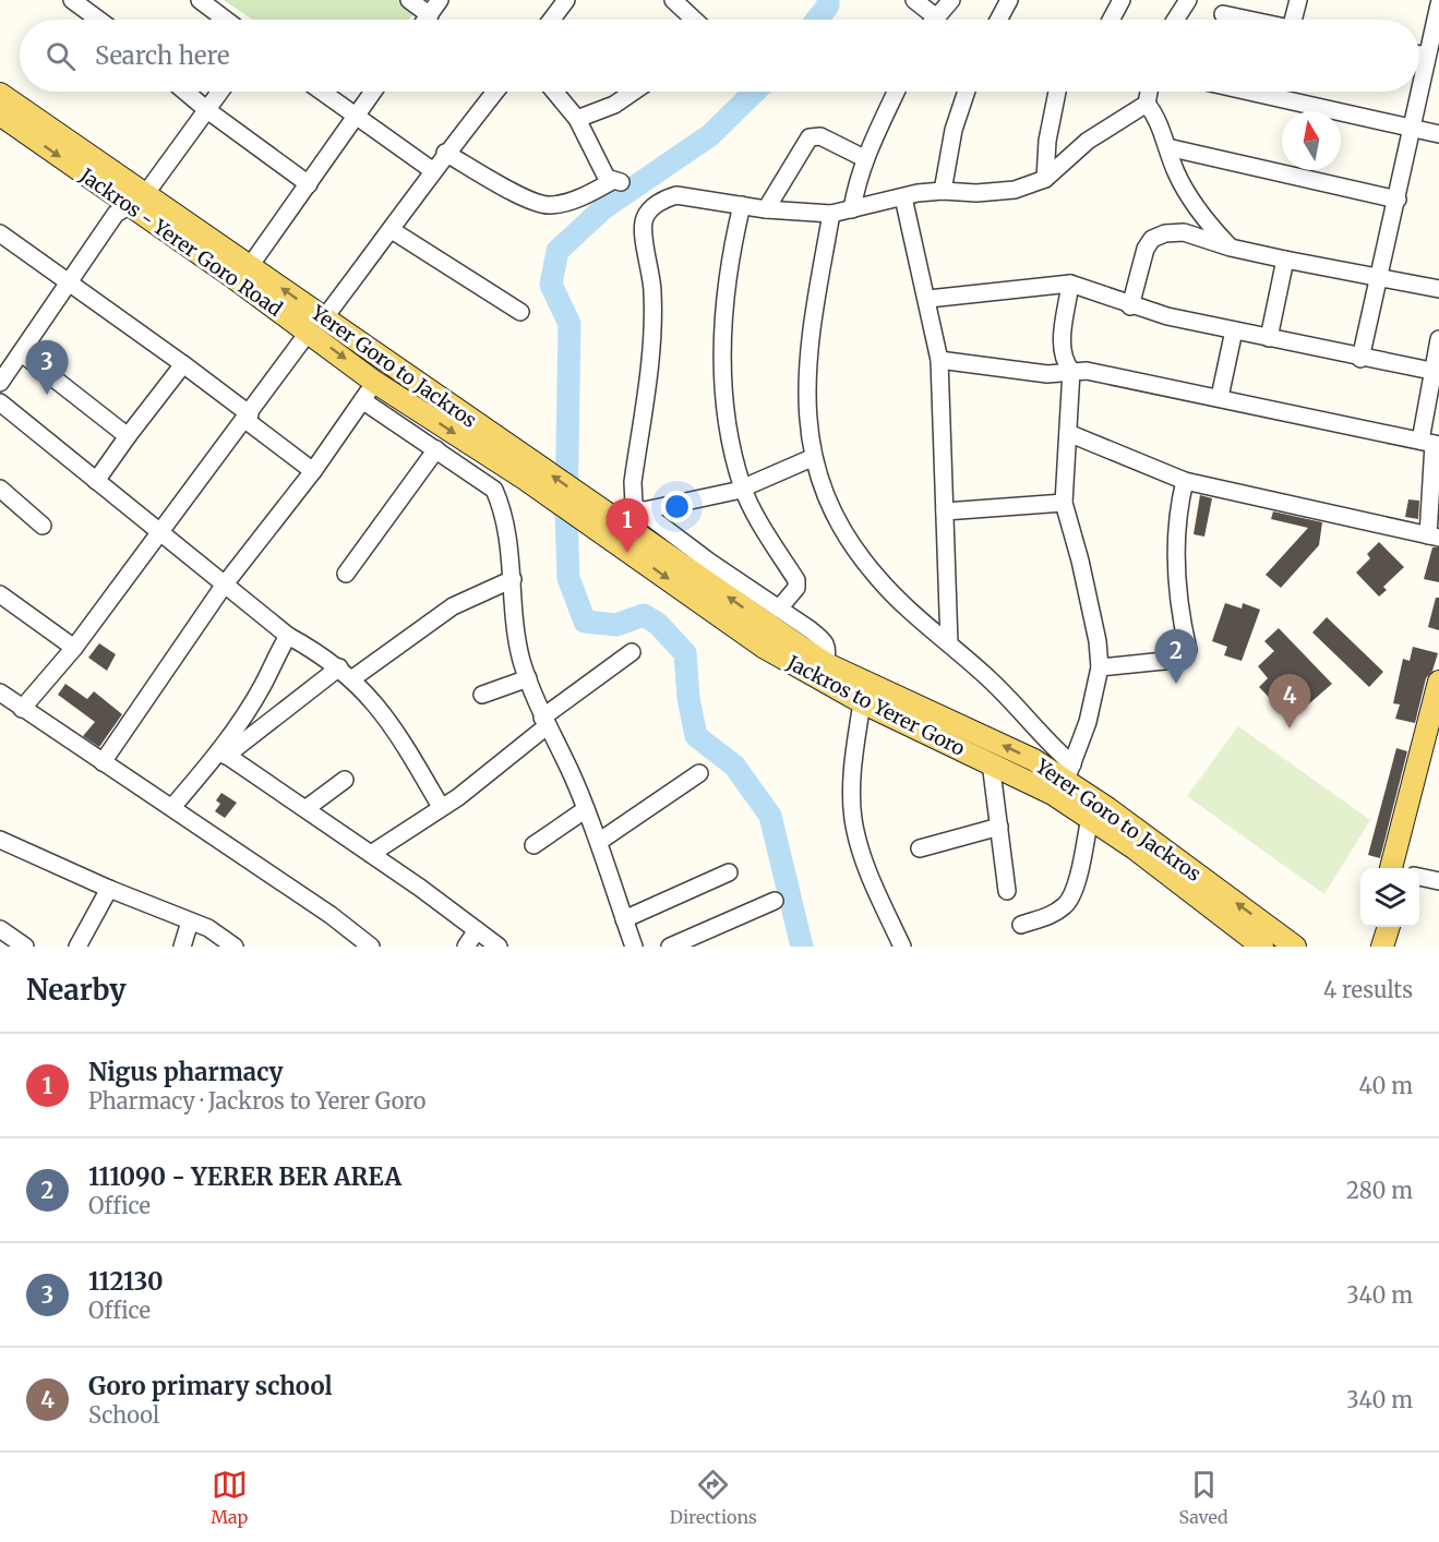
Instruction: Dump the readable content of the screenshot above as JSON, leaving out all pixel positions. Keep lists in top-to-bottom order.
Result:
{
  "streets": {
    "main road": ["Jackros - Yerer Goro Road", "Yerer Goro to Jackros", "Jackros to Yerer Goro"]
  },
  "crossings": [
    ["Jackros - Yerer Goro Road", "Yerer Goro to Jackros"],
    ["Jackros - Yerer Goro Road", "Jackros to Yerer Goro"]
  ],
  "one_way": ["Jackros - Yerer Goro Road", "Yerer Goro to Jackros", "Jackros to Yerer Goro"],
  "north": "top",
  "page": {
    "search": "Search here",
    "pins": [
      "3",
      "1",
      "2",
      "4"
    ],
    "heading": ["Nearby", "4 results"],
    "list": [
      {
        "mark": "1",
        "name": "Nigus pharmacy",
        "note": "Pharmacy · Jackros to Yerer Goro",
        "value": "40 m"
      },
      {
        "mark": "2",
        "name": "111090 - YERER BER AREA",
        "note": "Office",
        "value": "280 m"
      },
      {
        "mark": "3",
        "name": "112130",
        "note": "Office",
        "value": "340 m"
      },
      {
        "mark": "4",
        "name": "Goro primary school",
        "note": "School",
        "value": "340 m"
      }
    ],
    "nav": ["Map", "Directions", "Saved"]
  }
}
